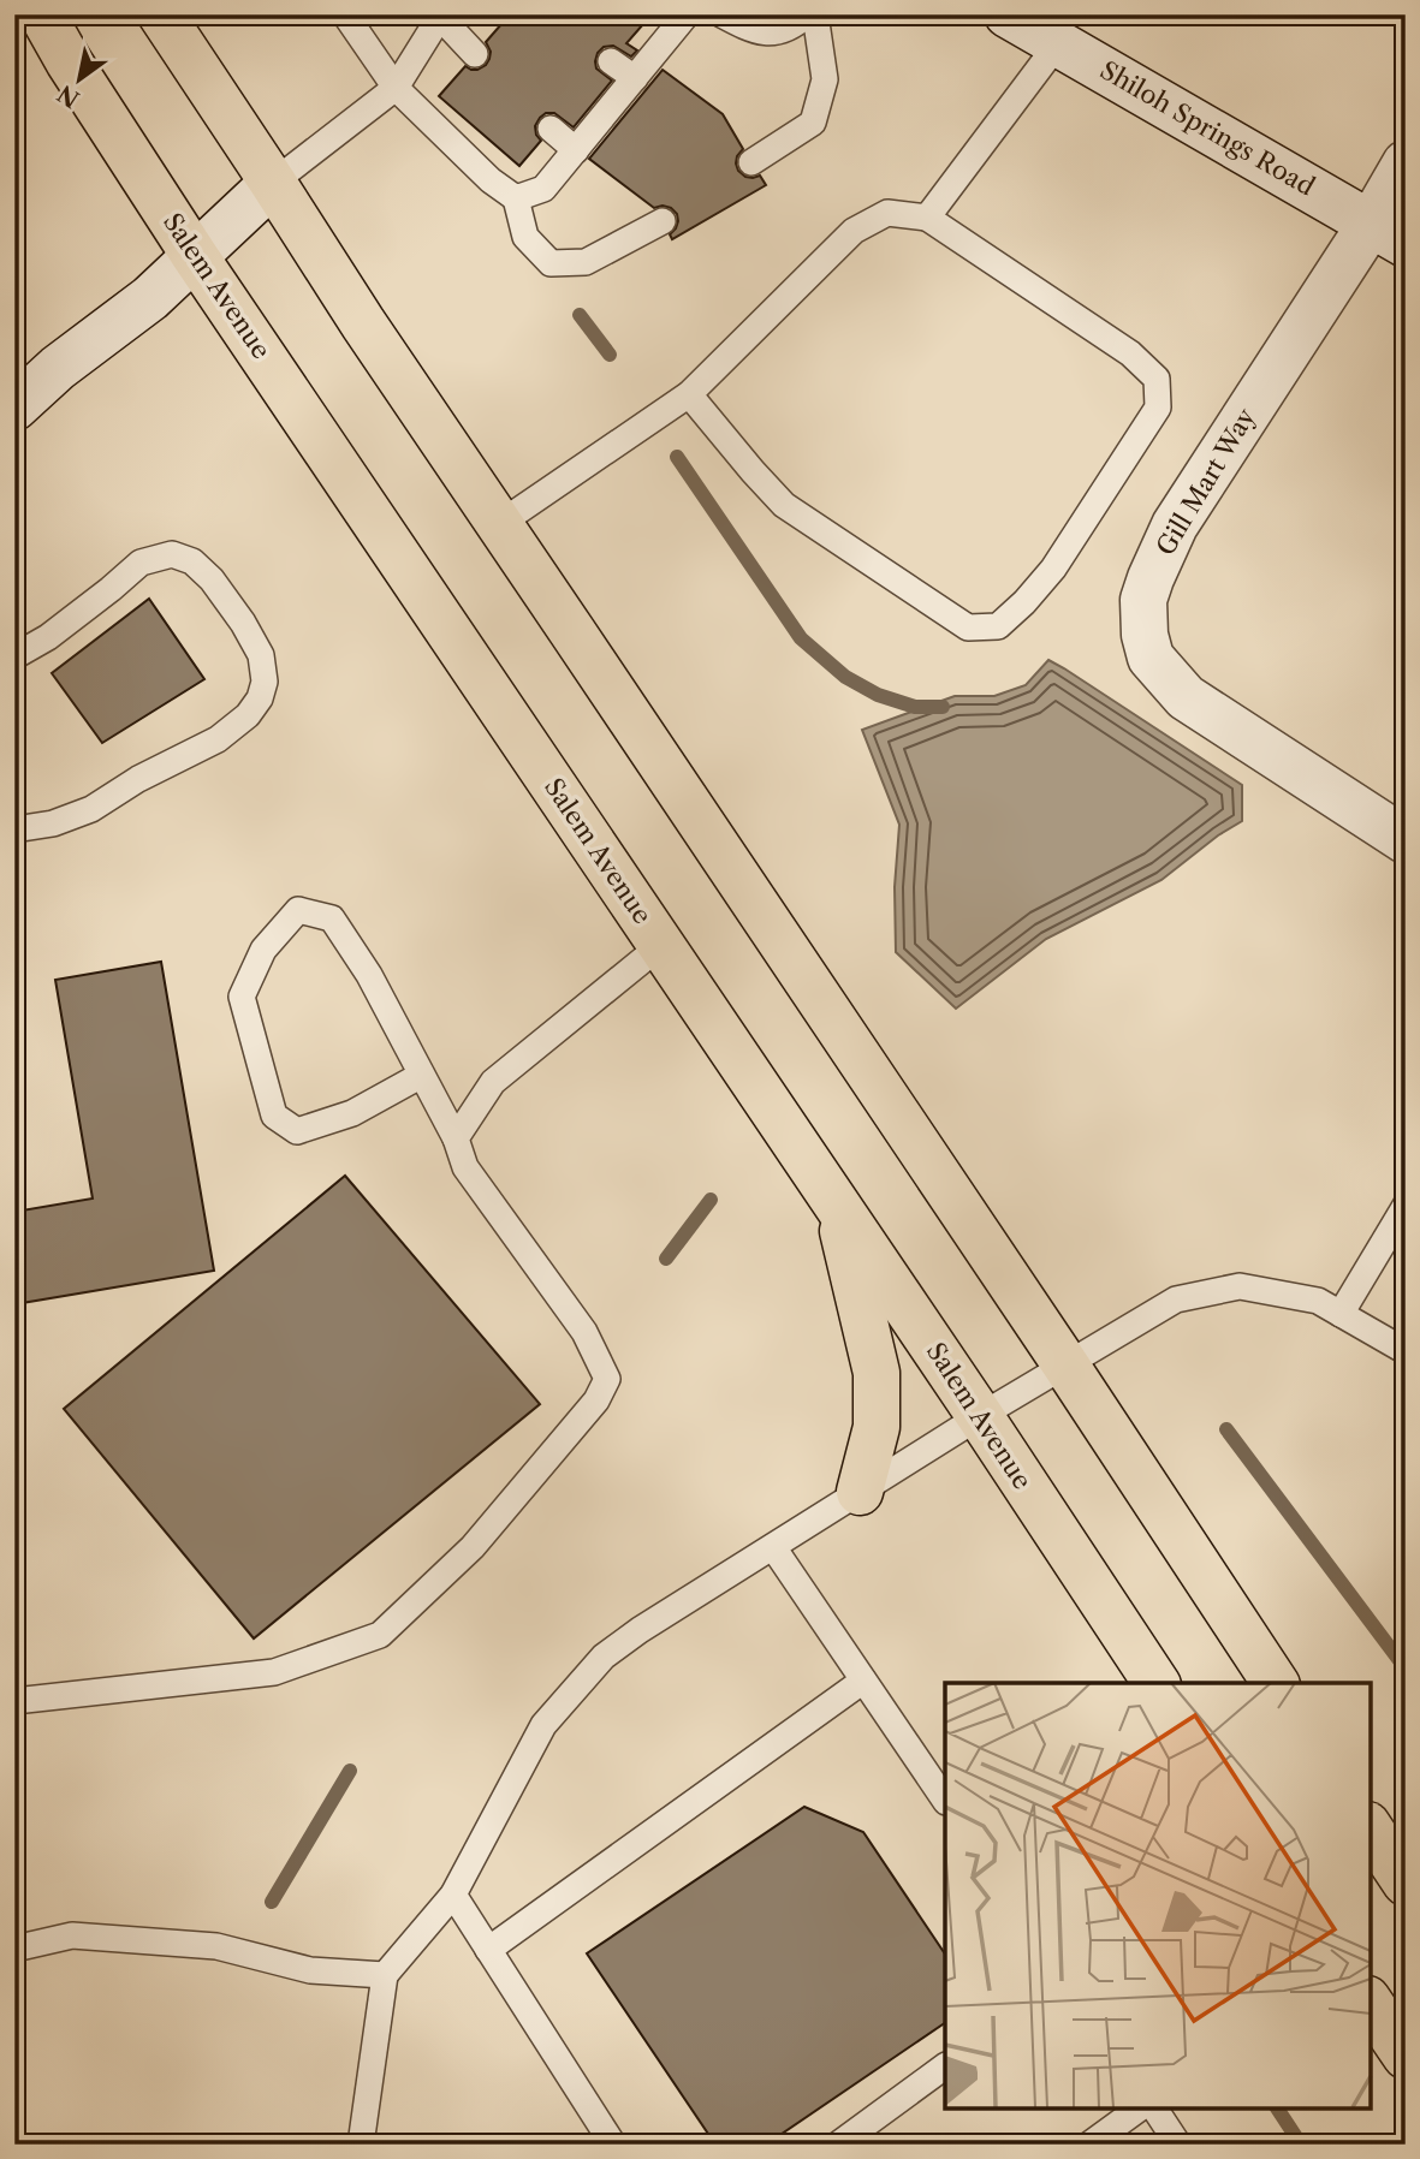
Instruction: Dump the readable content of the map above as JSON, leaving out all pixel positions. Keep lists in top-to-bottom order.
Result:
{
  "streets": {
    "main road": ["Salem Avenue"],
    "street": ["Shiloh Springs Road", "Gill Mart Way"]
  },
  "crossings": [
    ["Shiloh Springs Road", "Gill Mart Way"]
  ],
  "north": "bottom left"
}
